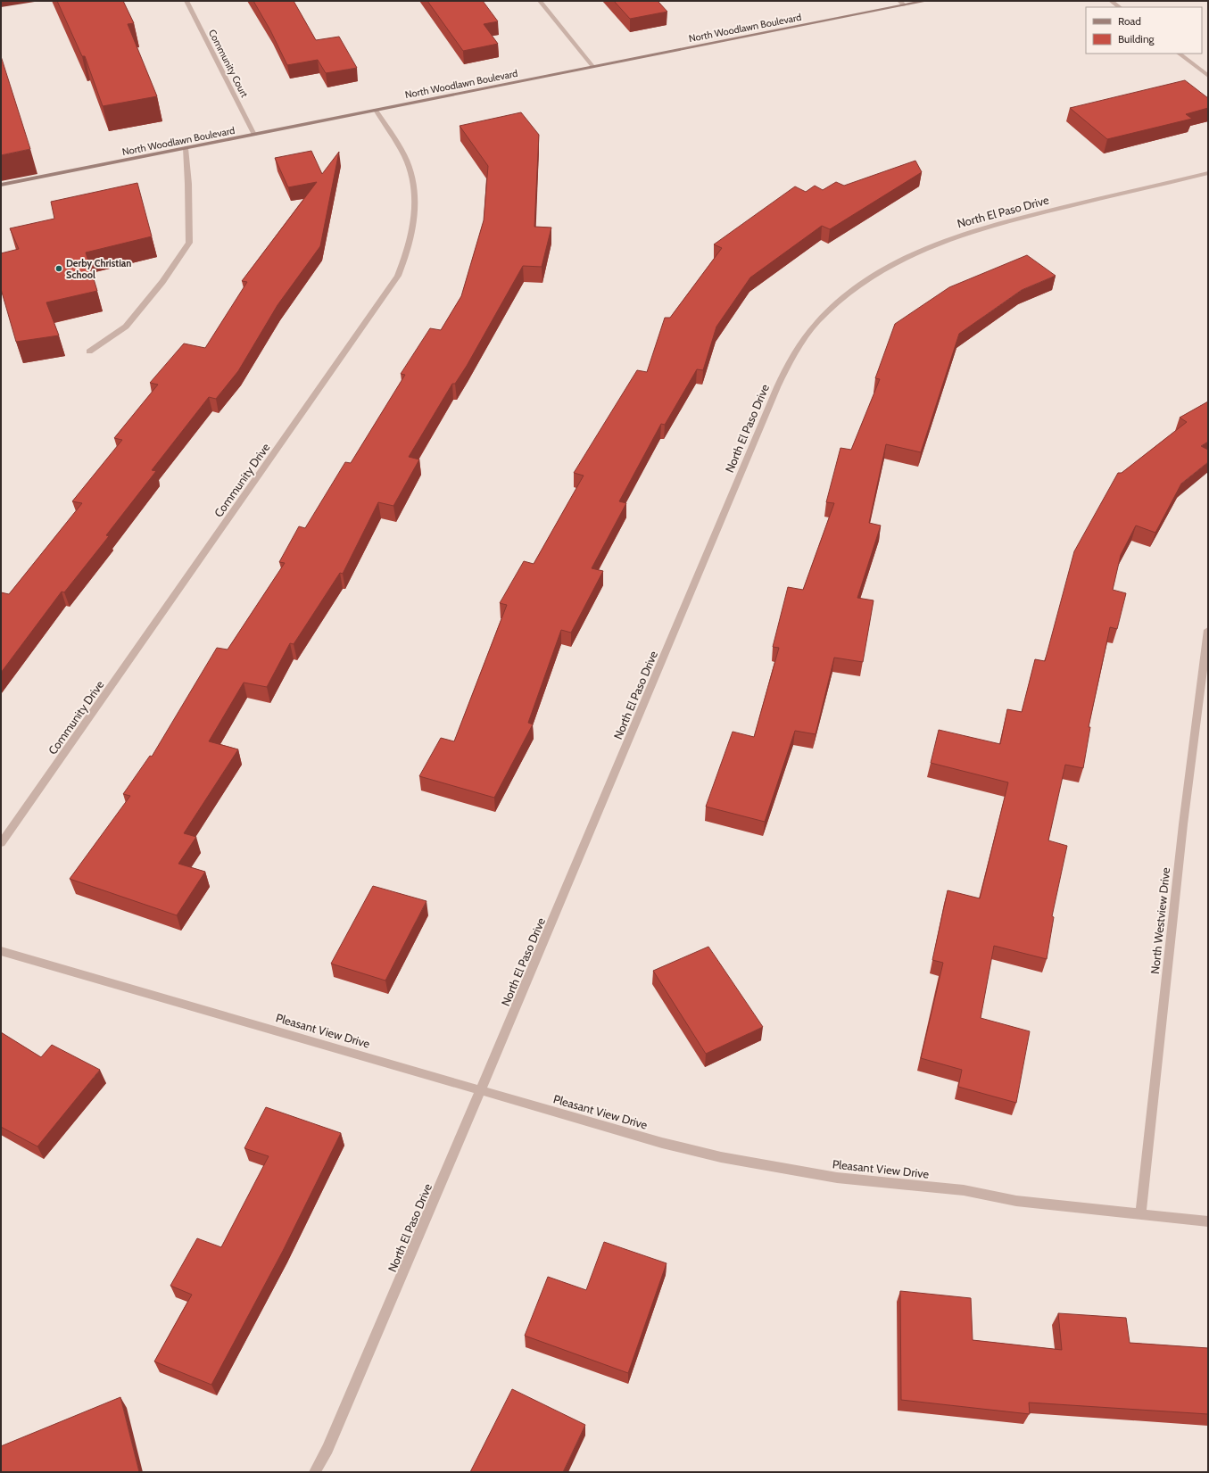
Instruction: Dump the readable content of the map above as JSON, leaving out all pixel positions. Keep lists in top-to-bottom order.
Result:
{
  "streets": {
    "street": [
      "North Woodlawn Boulevard",
      "Community Court",
      "North El Paso Drive",
      "Community Drive",
      "North Westview Drive",
      "Pleasant View Drive"
    ]
  },
  "crossings": [
    ["North Woodlawn Boulevard", "Community Court"],
    ["North Woodlawn Boulevard", "Community Drive"],
    ["North El Paso Drive", "Pleasant View Drive"],
    ["North Westview Drive", "Pleasant View Drive"]
  ],
  "places": ["Derby Christian School"],
  "legend": ["Road", "Building"]
}
